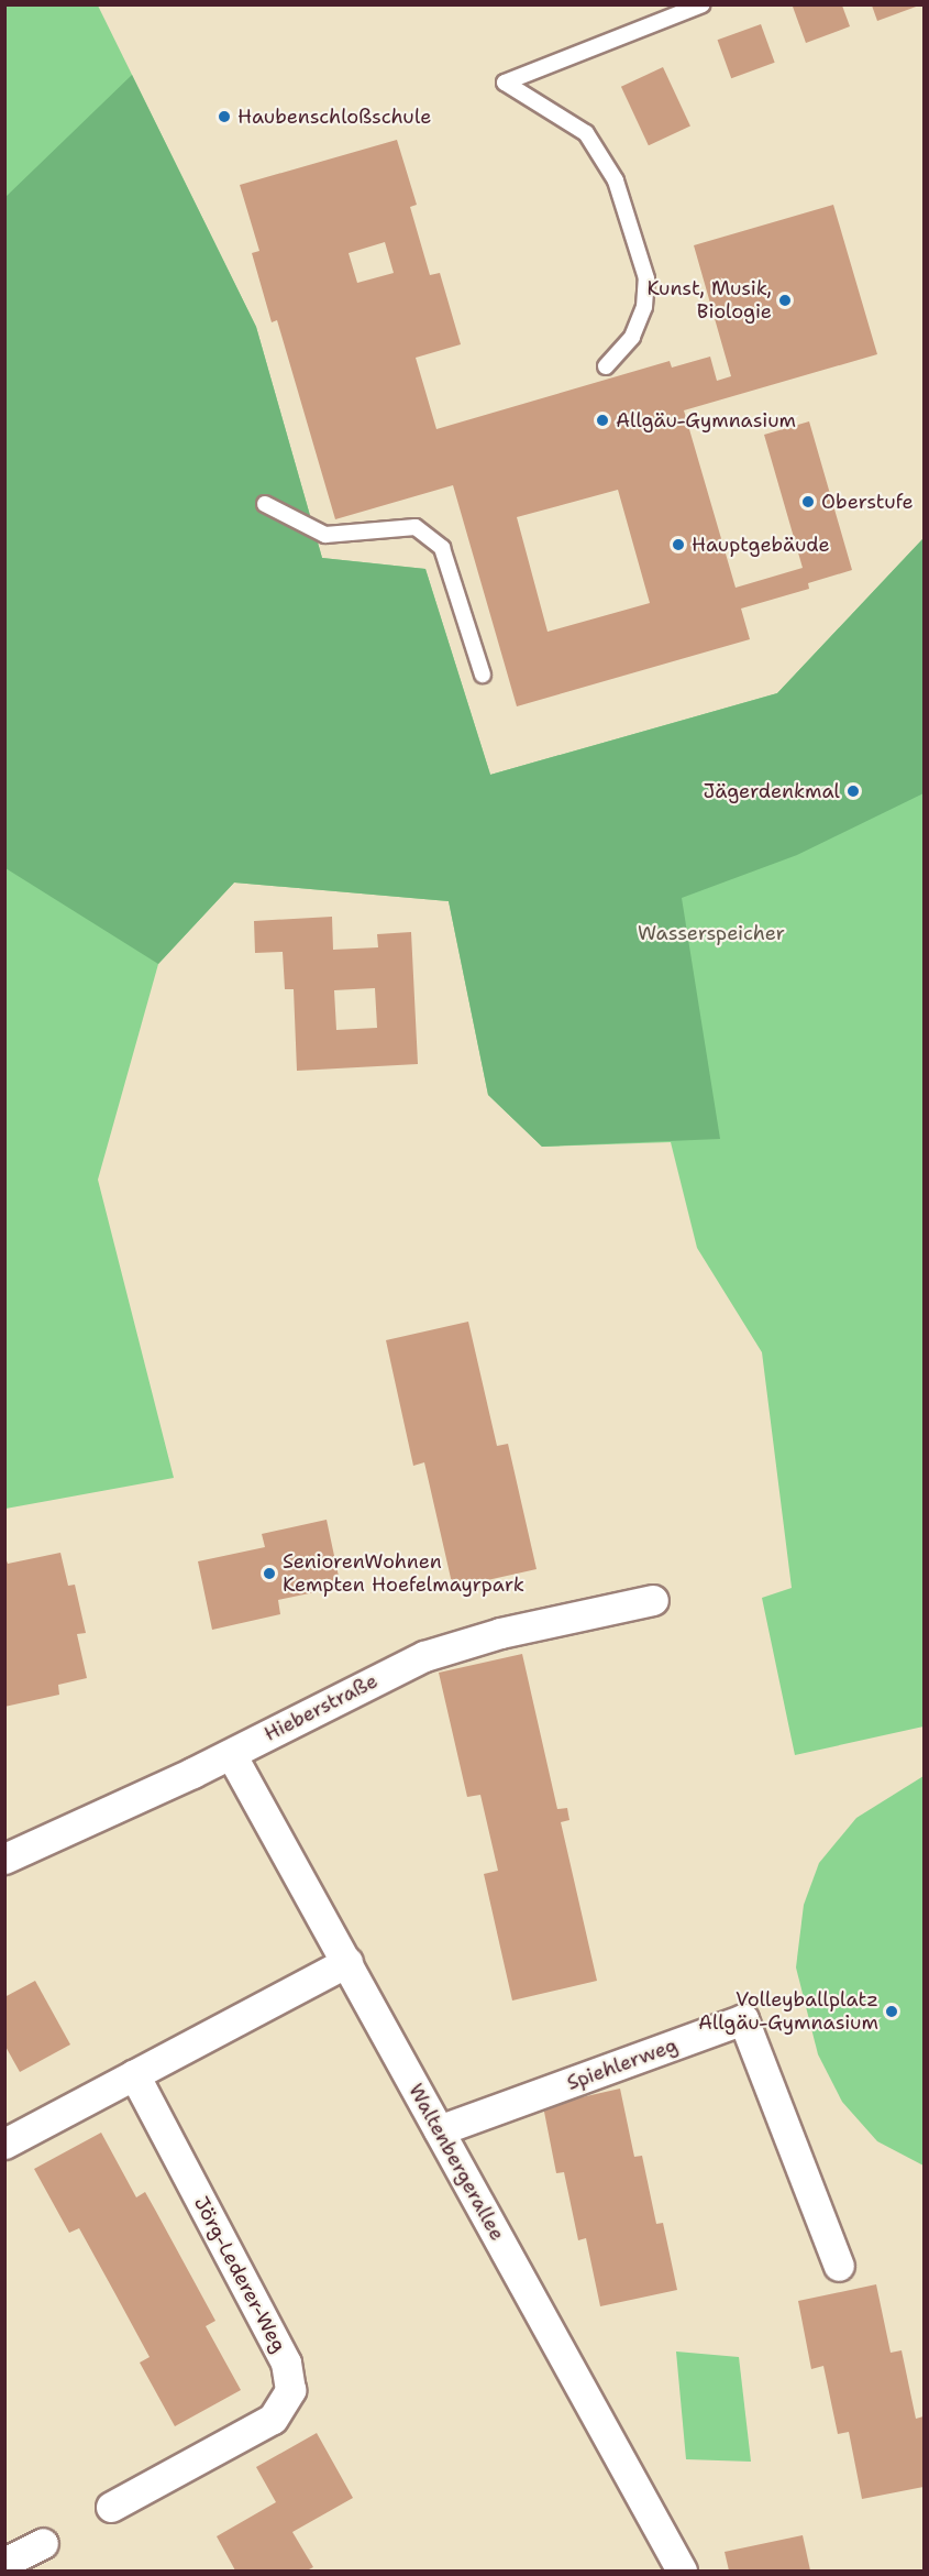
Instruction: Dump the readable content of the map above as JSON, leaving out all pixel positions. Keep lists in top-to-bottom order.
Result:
{
  "streets": {
    "street": [
      "Hieberstraße",
      "Spiehlerweg",
      "Waltenbergerallee",
      "Jörg-Lederer-Weg"
    ]
  },
  "crossings": [
    ["Hieberstraße", "Waltenbergerallee"],
    ["Spiehlerweg", "Waltenbergerallee"]
  ],
  "parks": ["Wasserspeicher"],
  "places": [
    "Haubenschloßschule",
    "Kunst, Musik, Biologie",
    "Allgäu-Gymnasium",
    "Oberstufe",
    "Hauptgebäude",
    "Jägerdenkmal",
    "SeniorenWohnen Kempten Hoefelmayrpark",
    "Volleyballplatz Allgäu-Gymnasium"
  ]
}
